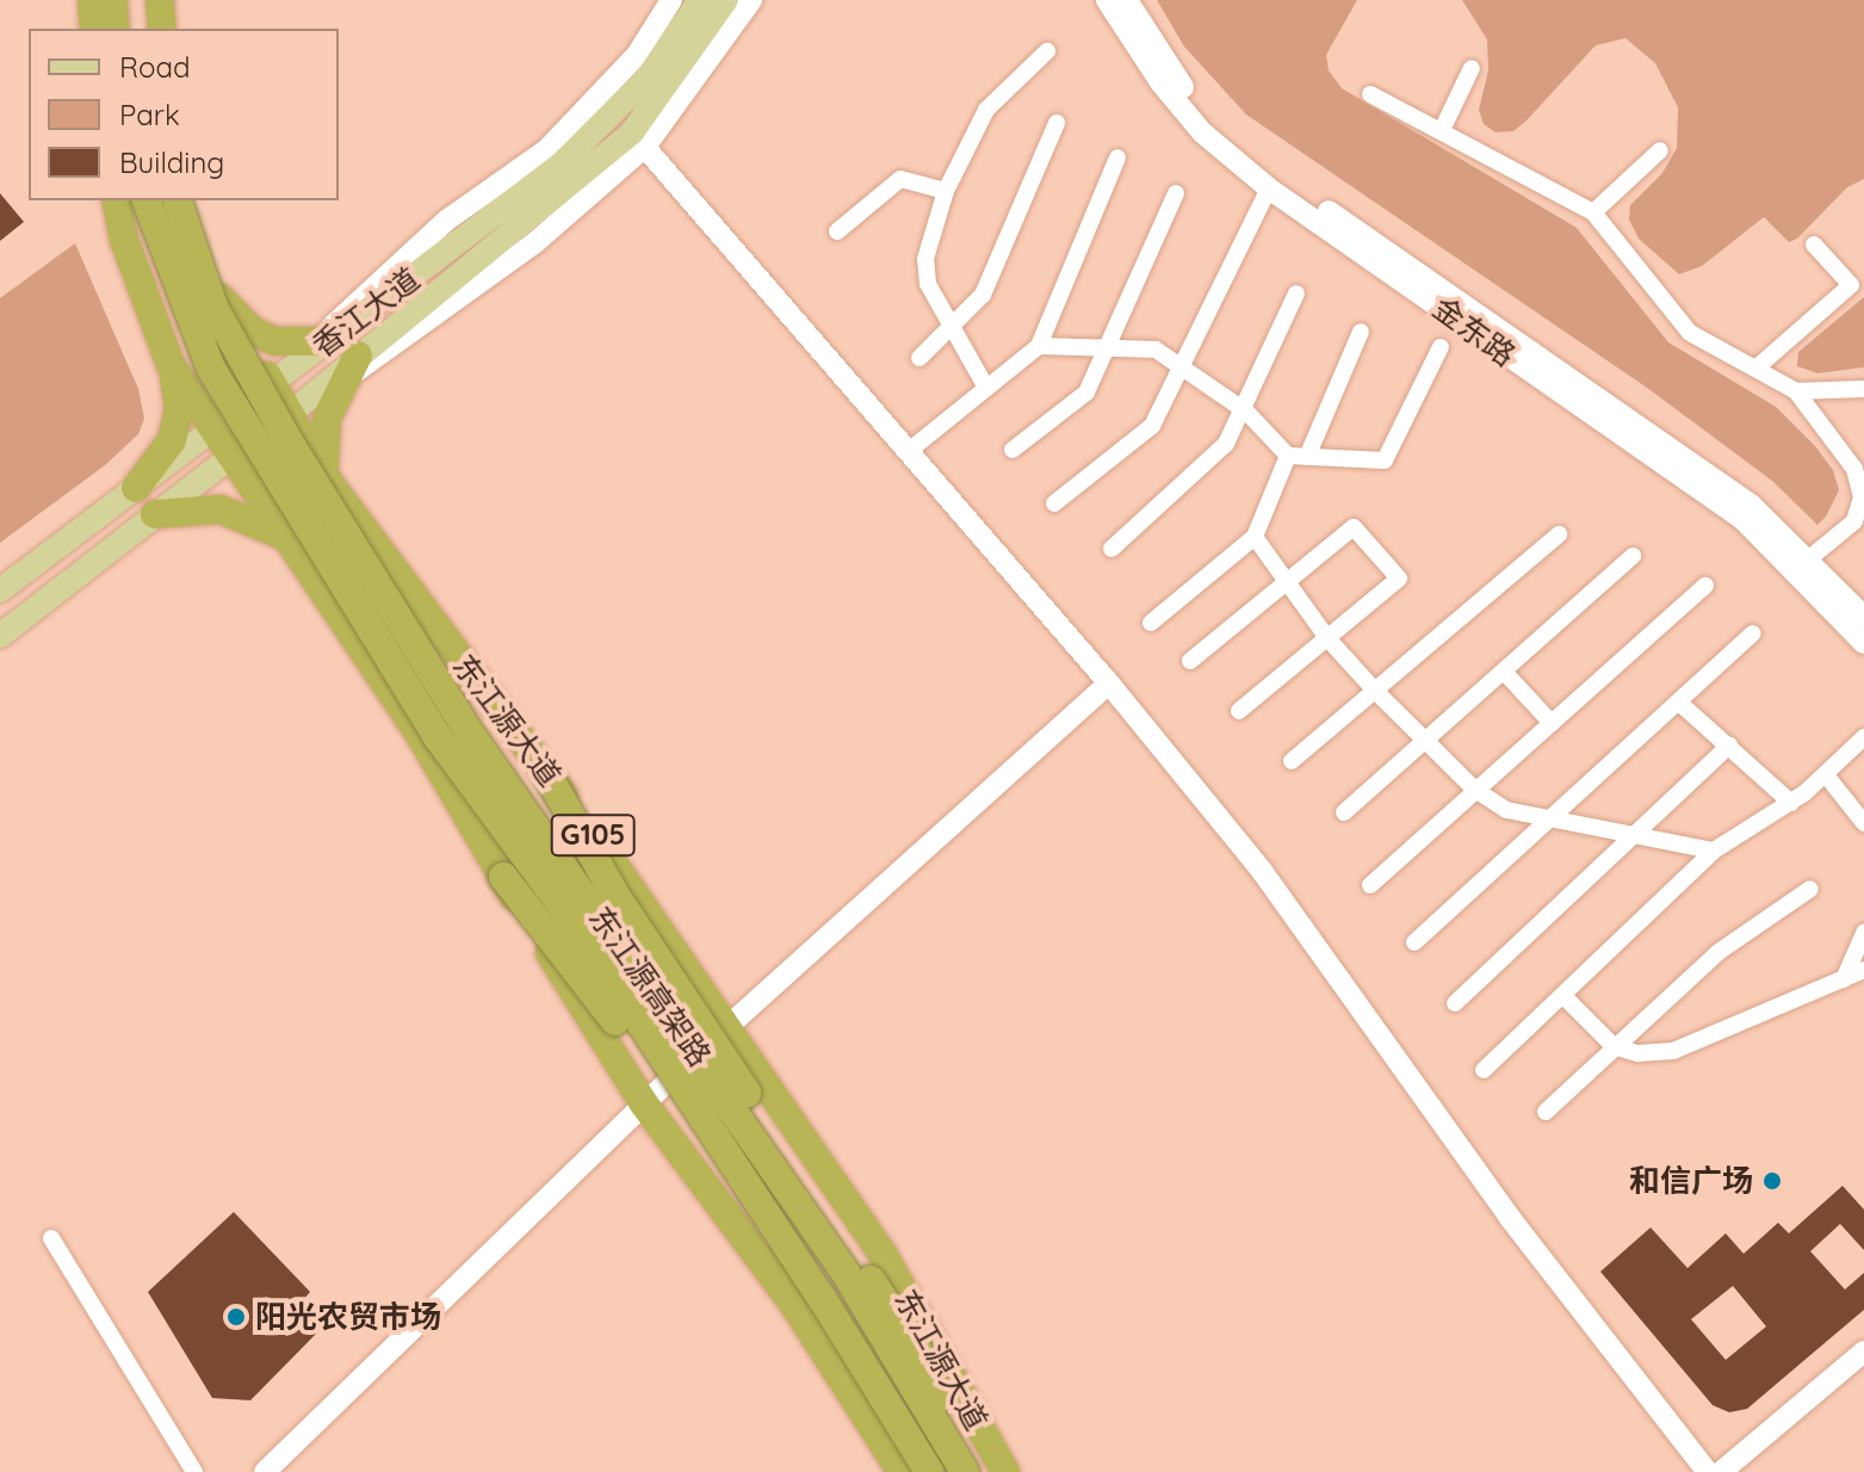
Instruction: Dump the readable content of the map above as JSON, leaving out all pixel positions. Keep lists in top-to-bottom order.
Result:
{
  "streets": {
    "highway": ["东江源大道", "G105", "东江源高架路"],
    "main road": ["香江大道"],
    "street": ["金东路"]
  },
  "crossings": [
    ["香江大道", "东江源大道"]
  ],
  "places": ["和信广场", "阳光农贸市场"],
  "legend": ["Road", "Park", "Building"]
}
